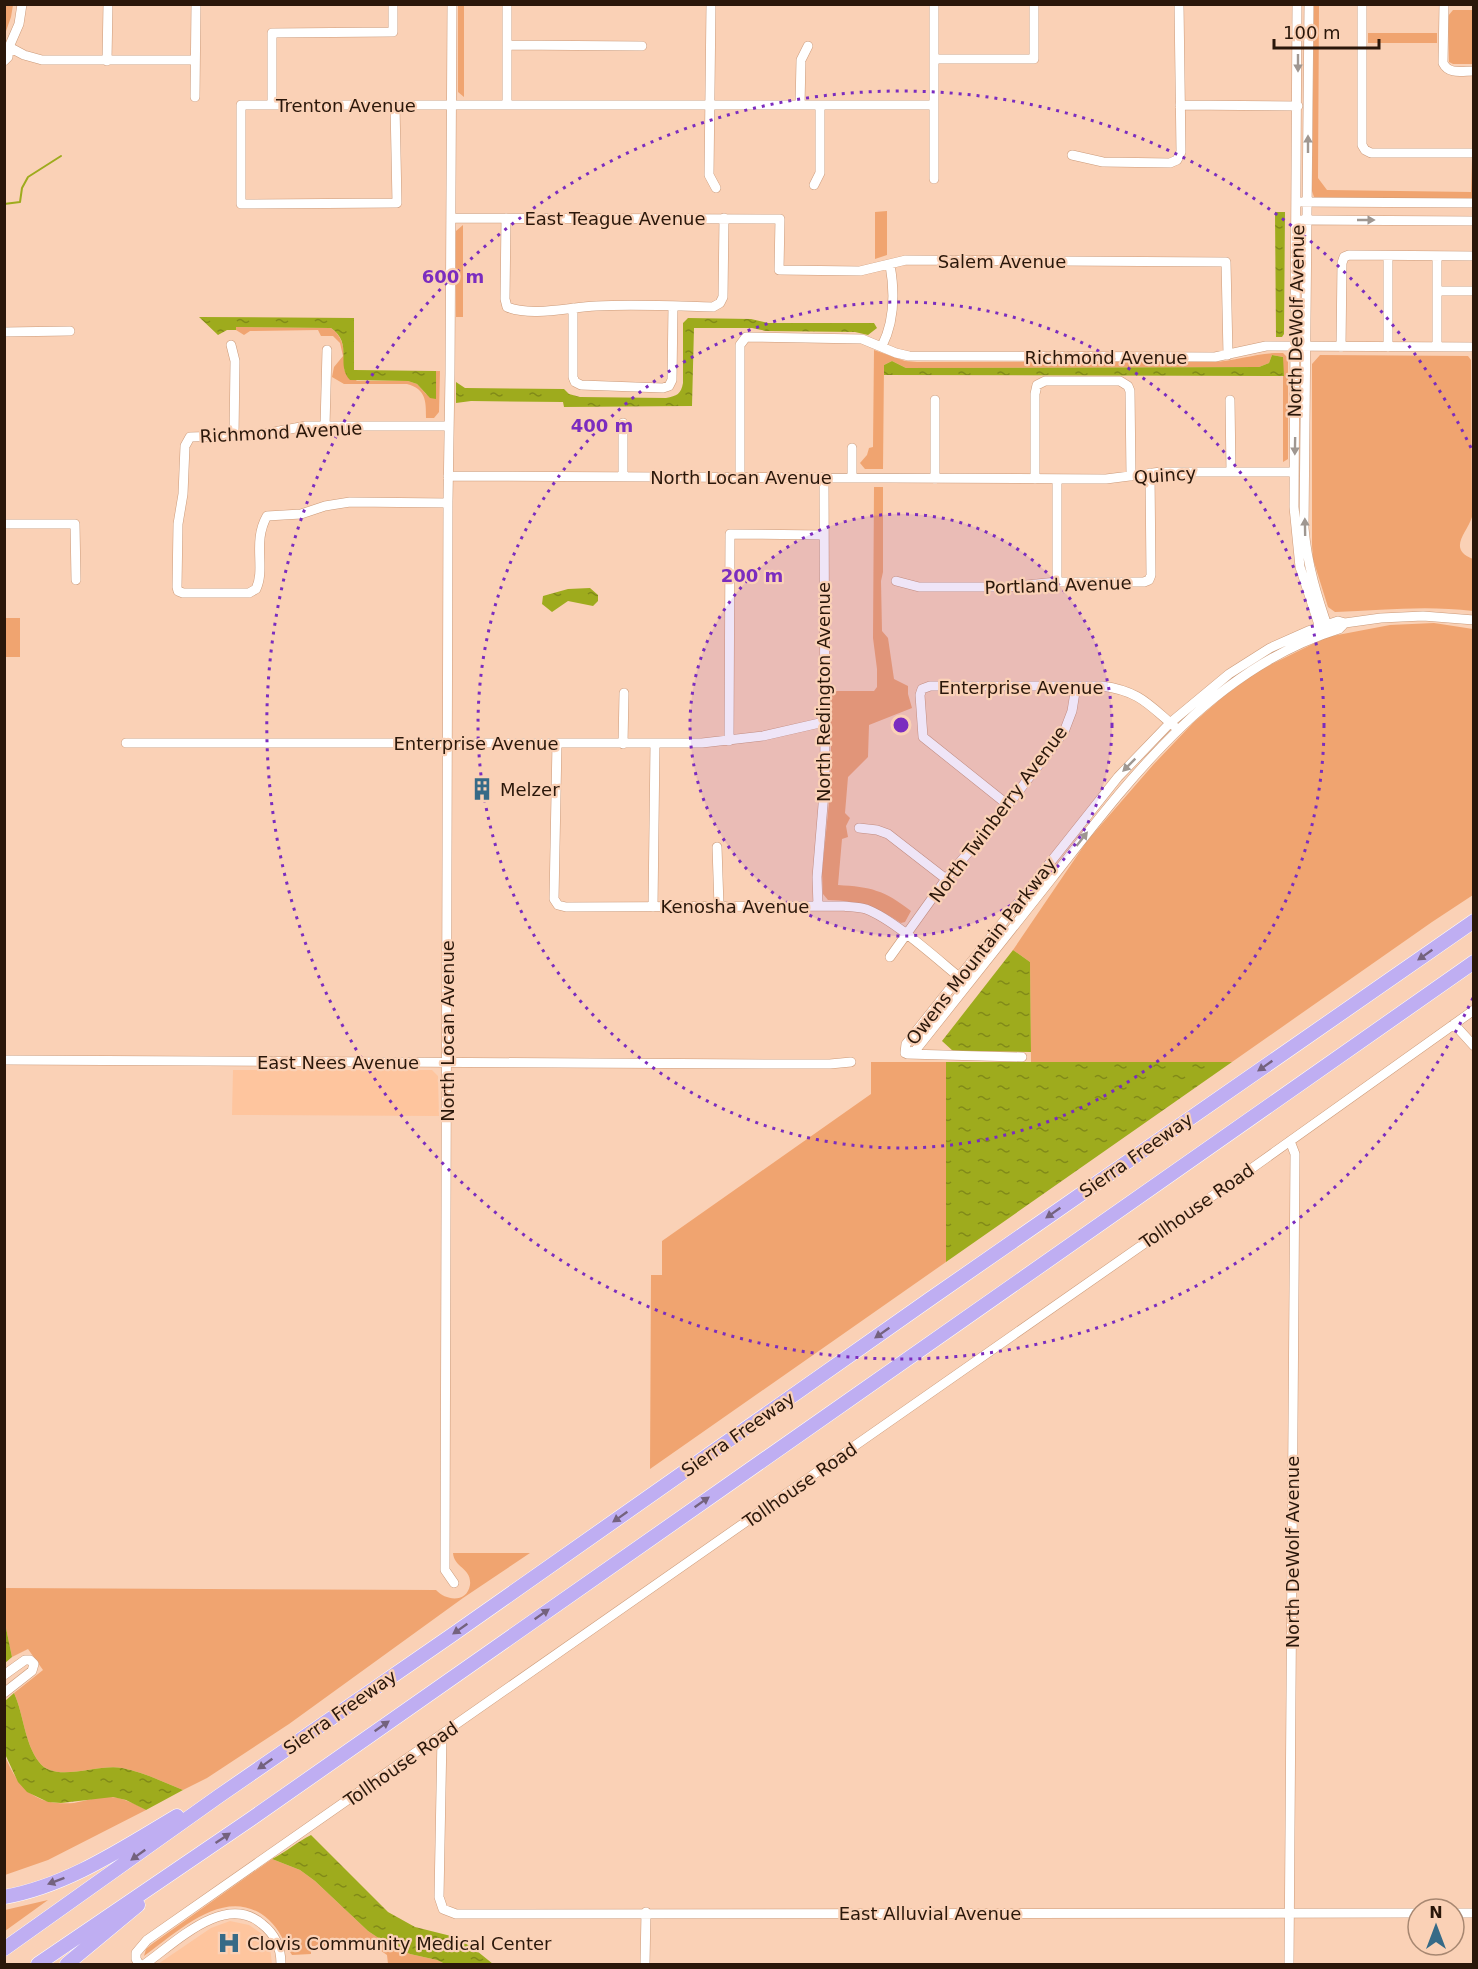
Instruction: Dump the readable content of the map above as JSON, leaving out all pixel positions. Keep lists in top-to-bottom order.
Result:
{
  "streets": {
    "highway": ["Sierra Freeway"],
    "street": [
      "Trenton Avenue",
      "East Teague Avenue",
      "Salem Avenue",
      "North DeWolf Avenue",
      "Richmond Avenue",
      "Quincy",
      "North Locan Avenue",
      "Portland Avenue",
      "Enterprise Avenue",
      "North Redington Avenue",
      "North Twinberry Avenue",
      "Kenosha Avenue",
      "Owens Mountain Parkway",
      "East Nees Avenue",
      "Tollhouse Road",
      "East Alluvial Avenue"
    ]
  },
  "crossings": [
    ["Trenton Avenue", "North Locan Avenue"],
    ["East Teague Avenue", "Salem Avenue"],
    ["East Teague Avenue", "North Locan Avenue"],
    ["Salem Avenue", "Richmond Avenue"],
    ["North DeWolf Avenue", "Richmond Avenue"],
    ["North DeWolf Avenue", "Quincy"],
    ["North DeWolf Avenue", "Owens Mountain Parkway"],
    ["North DeWolf Avenue", "Tollhouse Road"],
    ["North DeWolf Avenue", "East Alluvial Avenue"],
    ["Richmond Avenue", "North Locan Avenue"],
    ["Quincy", "North Locan Avenue"],
    ["Quincy", "Portland Avenue"],
    ["North Locan Avenue", "Enterprise Avenue"],
    ["North Locan Avenue", "North Redington Avenue"],
    ["North Locan Avenue", "East Nees Avenue"],
    ["Enterprise Avenue", "North Redington Avenue"],
    ["Enterprise Avenue", "North Twinberry Avenue"],
    ["Enterprise Avenue", "Kenosha Avenue"],
    ["Enterprise Avenue", "Owens Mountain Parkway"],
    ["North Redington Avenue", "Kenosha Avenue"],
    ["North Twinberry Avenue", "Kenosha Avenue"],
    ["Kenosha Avenue", "Owens Mountain Parkway"],
    ["Tollhouse Road", "East Alluvial Avenue"]
  ],
  "places": {
    "building": ["Melzer"],
    "hospital": ["Clovis Community Medical Center"]
  },
  "scale_bar": "100 m",
  "north": "top",
  "rings": ["600 m", "400 m", "200 m"]
}
